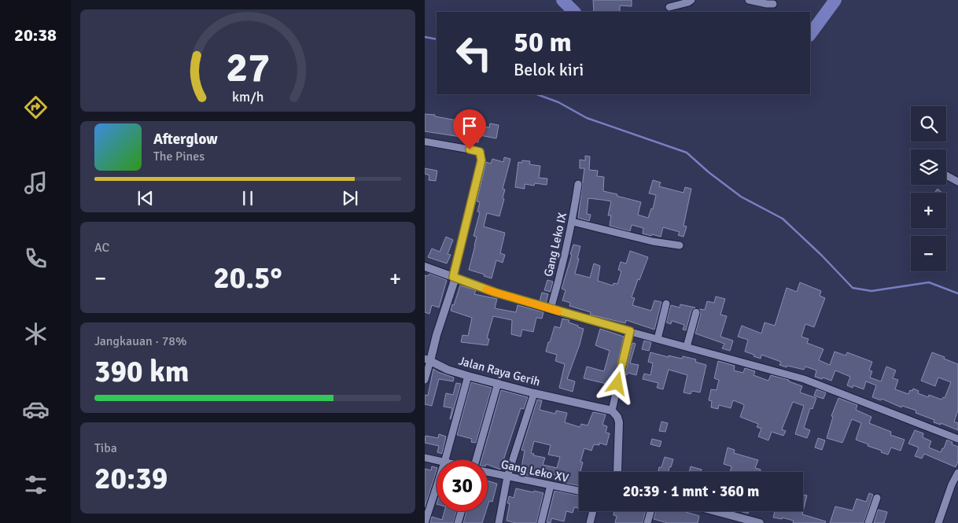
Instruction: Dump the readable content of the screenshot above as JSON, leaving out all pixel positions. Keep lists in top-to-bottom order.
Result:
{
  "streets": {
    "street": ["Gang Leko IX", "Jalan Raya Gerih", "Gang Leko XV"]
  },
  "page": {
    "tabs": "20:38",
    "turn": ["50 m", "Belok kiri"],
    "map_buttons": ["+", "−"],
    "song": ["Afterglow", "The Pines"],
    "tile": [
      "AC",
      ["Jangkauan · 78%", "390 km"],
      ["Tiba", "20:39"]
    ],
    "heat": ["−", "20.5°", "+"],
    "limit": "30",
    "trip": "20:39 · 1 mnt · 360 m",
    "gauge": ["27", "km/h"]
  }
}
